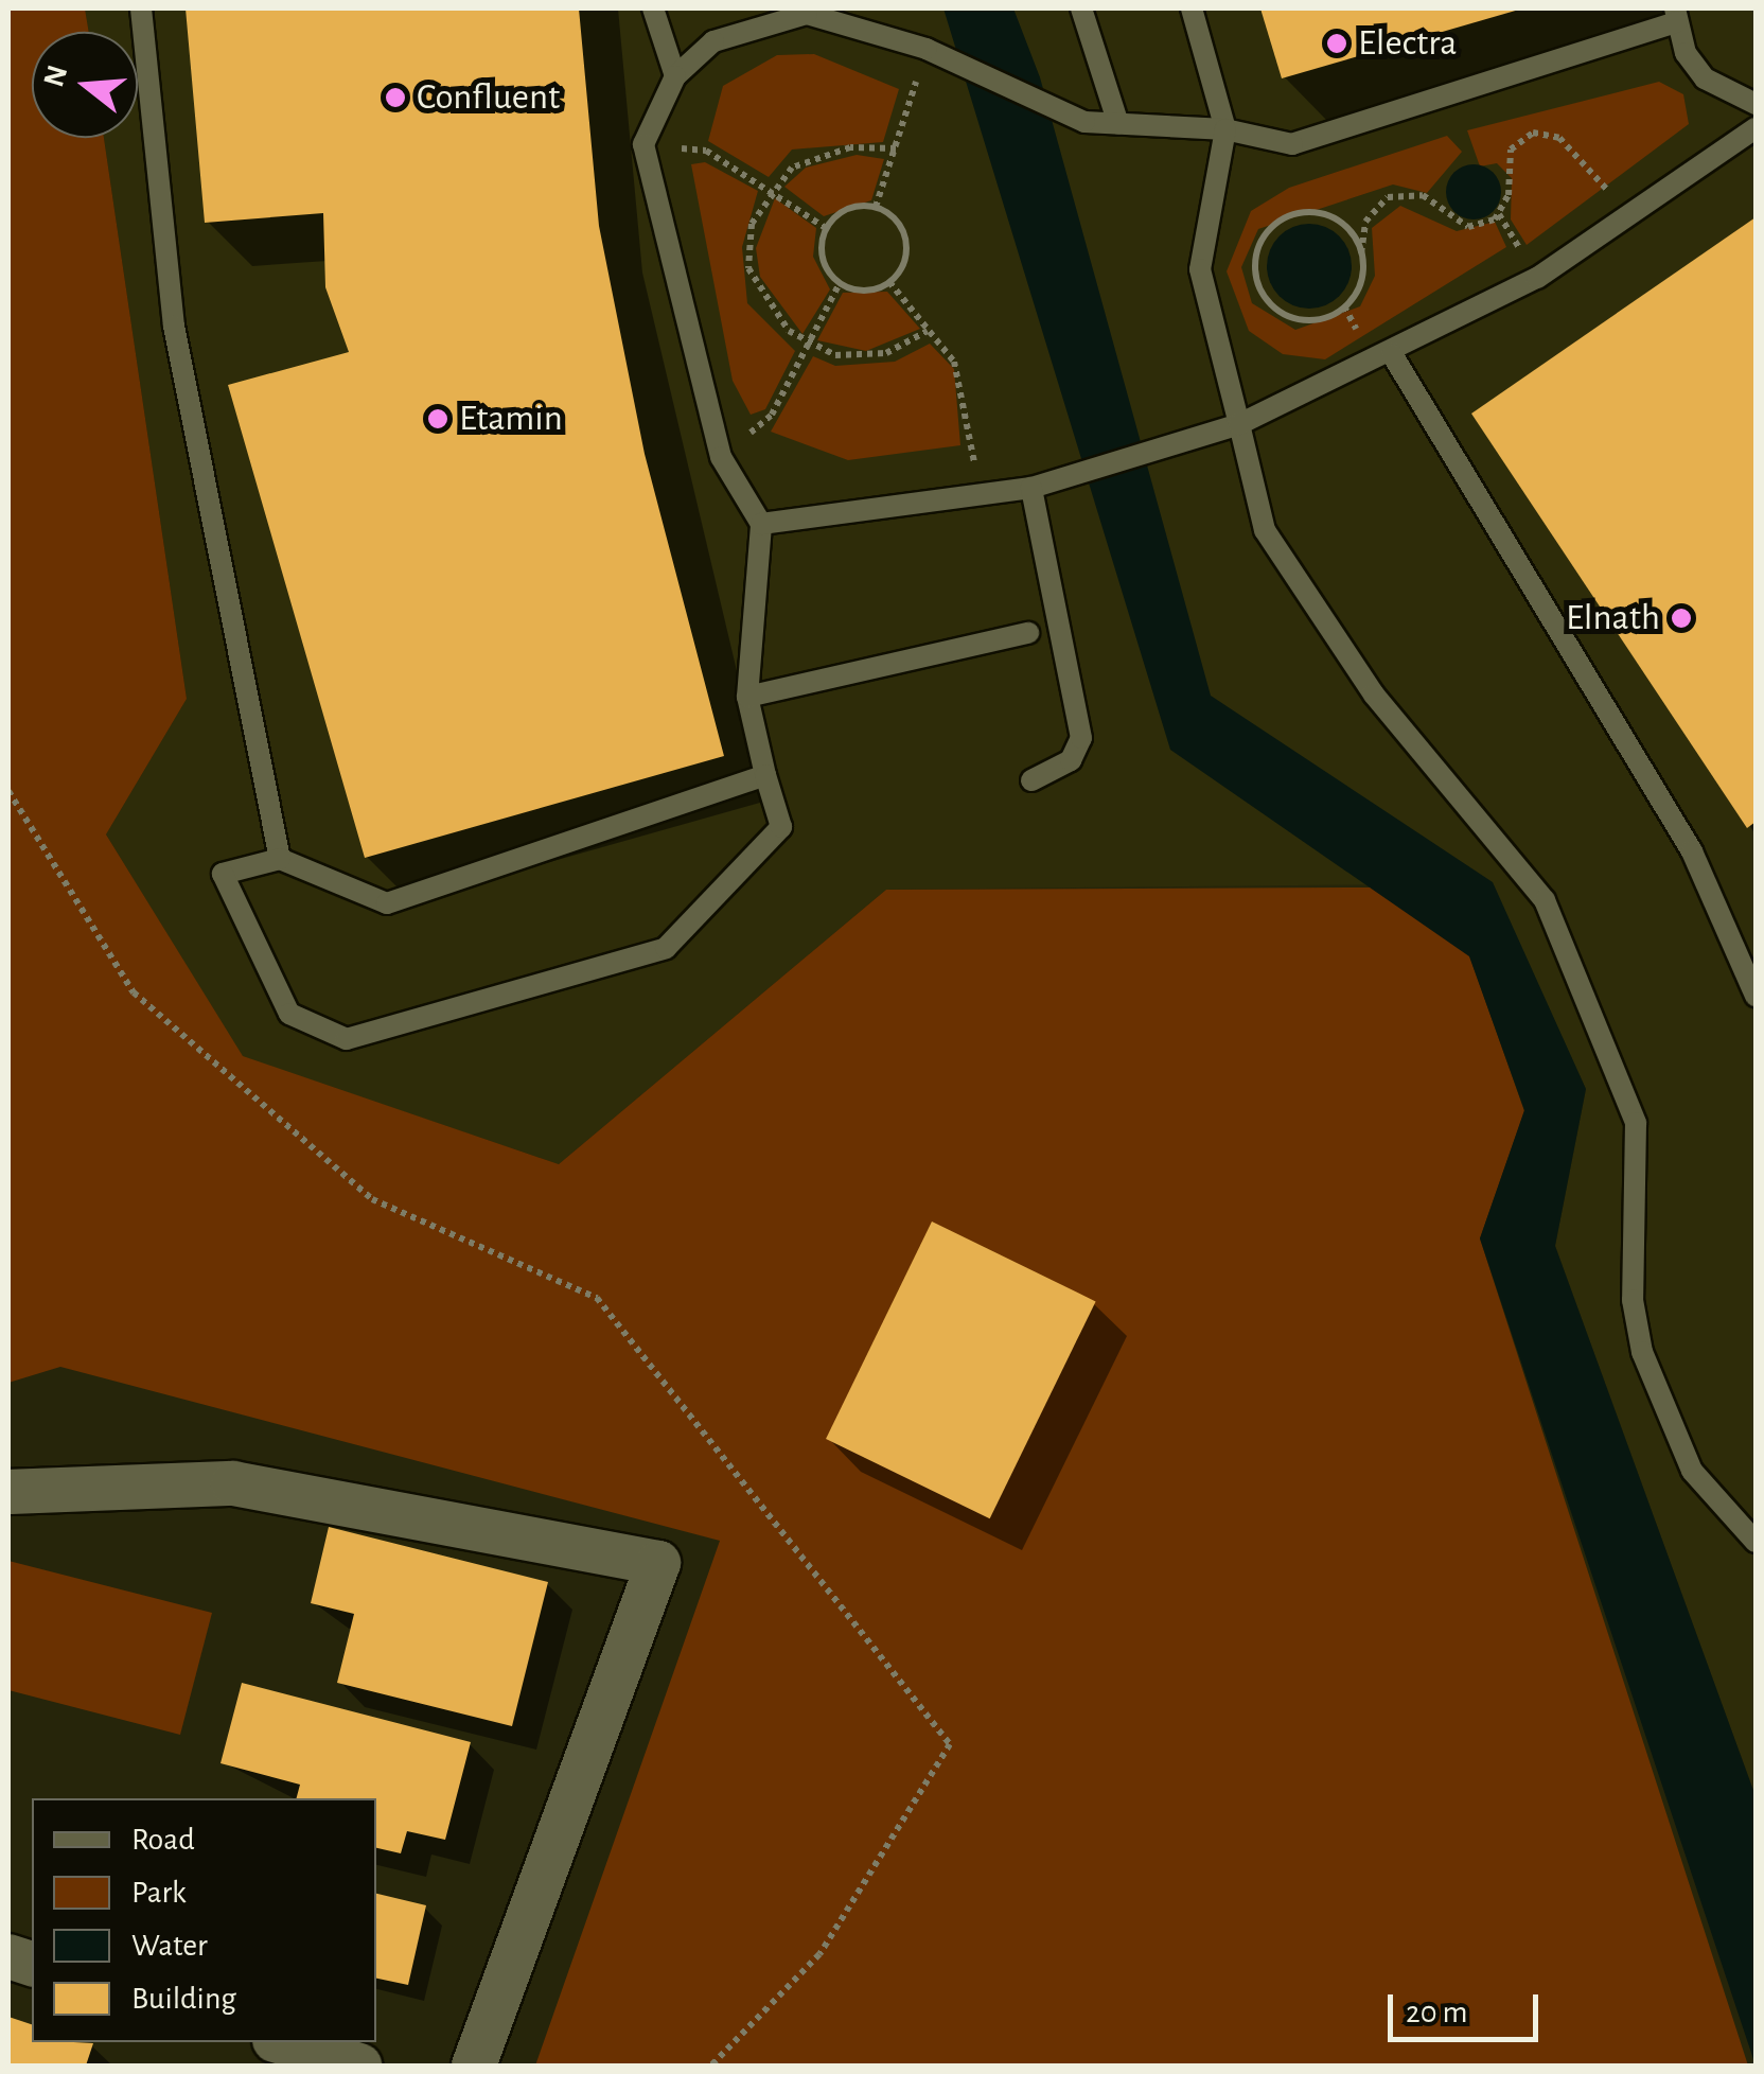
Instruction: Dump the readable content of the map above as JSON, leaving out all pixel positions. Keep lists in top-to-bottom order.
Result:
{
  "places": [
    "Electra",
    "Confluent",
    "Etamin",
    "Elnath"
  ],
  "legend": [
    "Road",
    "Park",
    "Water",
    "Building"
  ],
  "scale_bar": "20 m",
  "north": "left"
}
